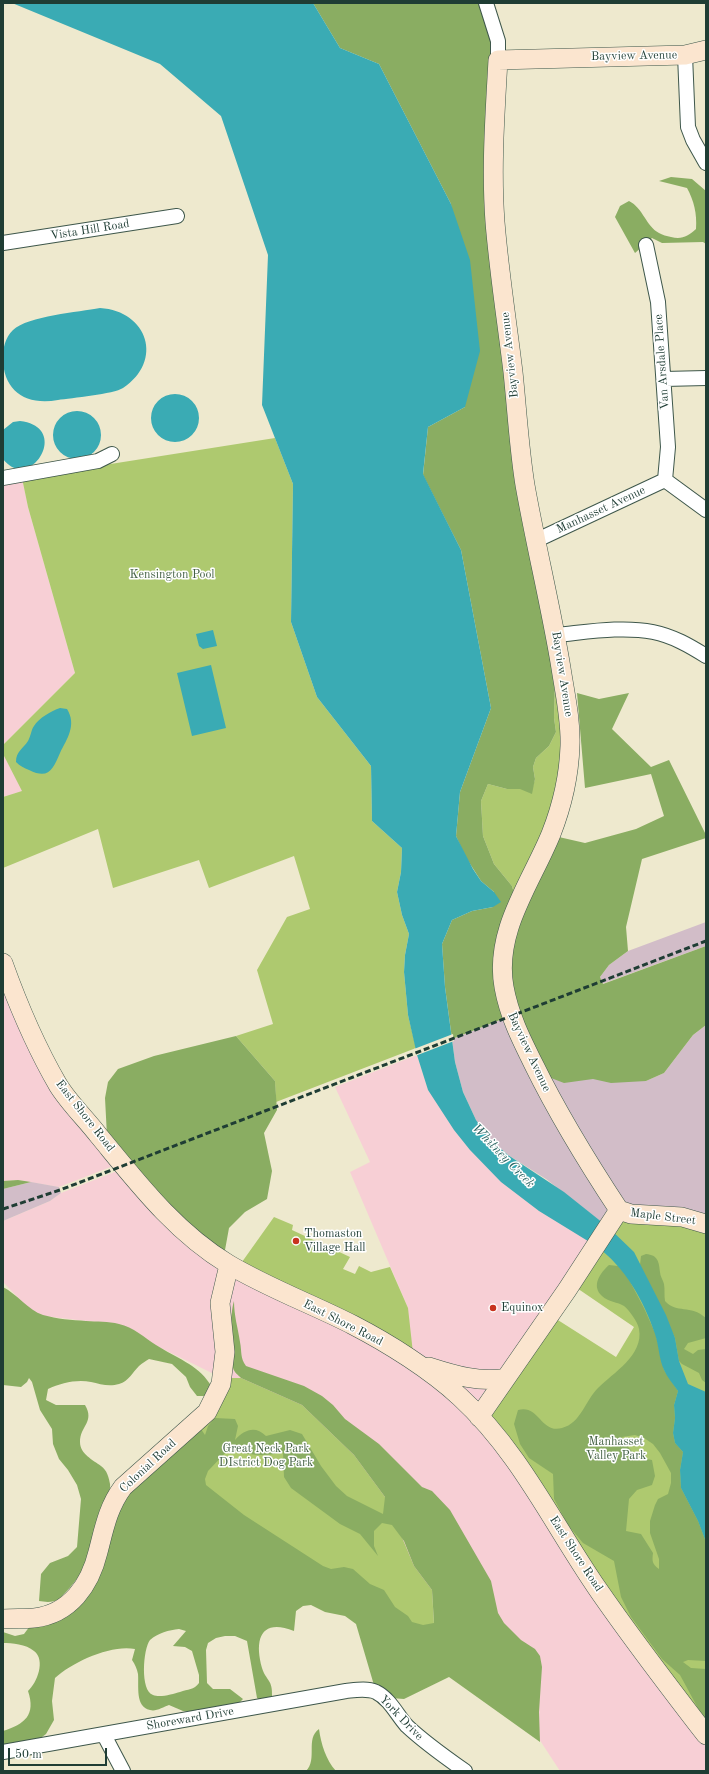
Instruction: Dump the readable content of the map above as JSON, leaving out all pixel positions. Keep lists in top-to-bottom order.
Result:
{
  "streets": {
    "street": [
      "Bayview Avenue",
      "Vista Hill Road",
      "Van Arsdale Place",
      "Manhasset Avenue",
      "East Shore Road",
      "Maple Street",
      "Colonial Road",
      "York Drive",
      "Shoreward Drive"
    ]
  },
  "crossings": [
    ["Bayview Avenue", "Manhasset Avenue"],
    ["Bayview Avenue", "Maple Street"],
    ["Van Arsdale Place", "Manhasset Avenue"],
    ["East Shore Road", "Colonial Road"],
    ["York Drive", "Shoreward Drive"]
  ],
  "water": ["Whitney Creek"],
  "parks": ["Kensington Pool", "Manhasset Valley Park", "Great Neck Park DIstrict Dog Park"],
  "places": ["Thomaston Village Hall", "Equinox"],
  "scale_bar": "50 m"
}
